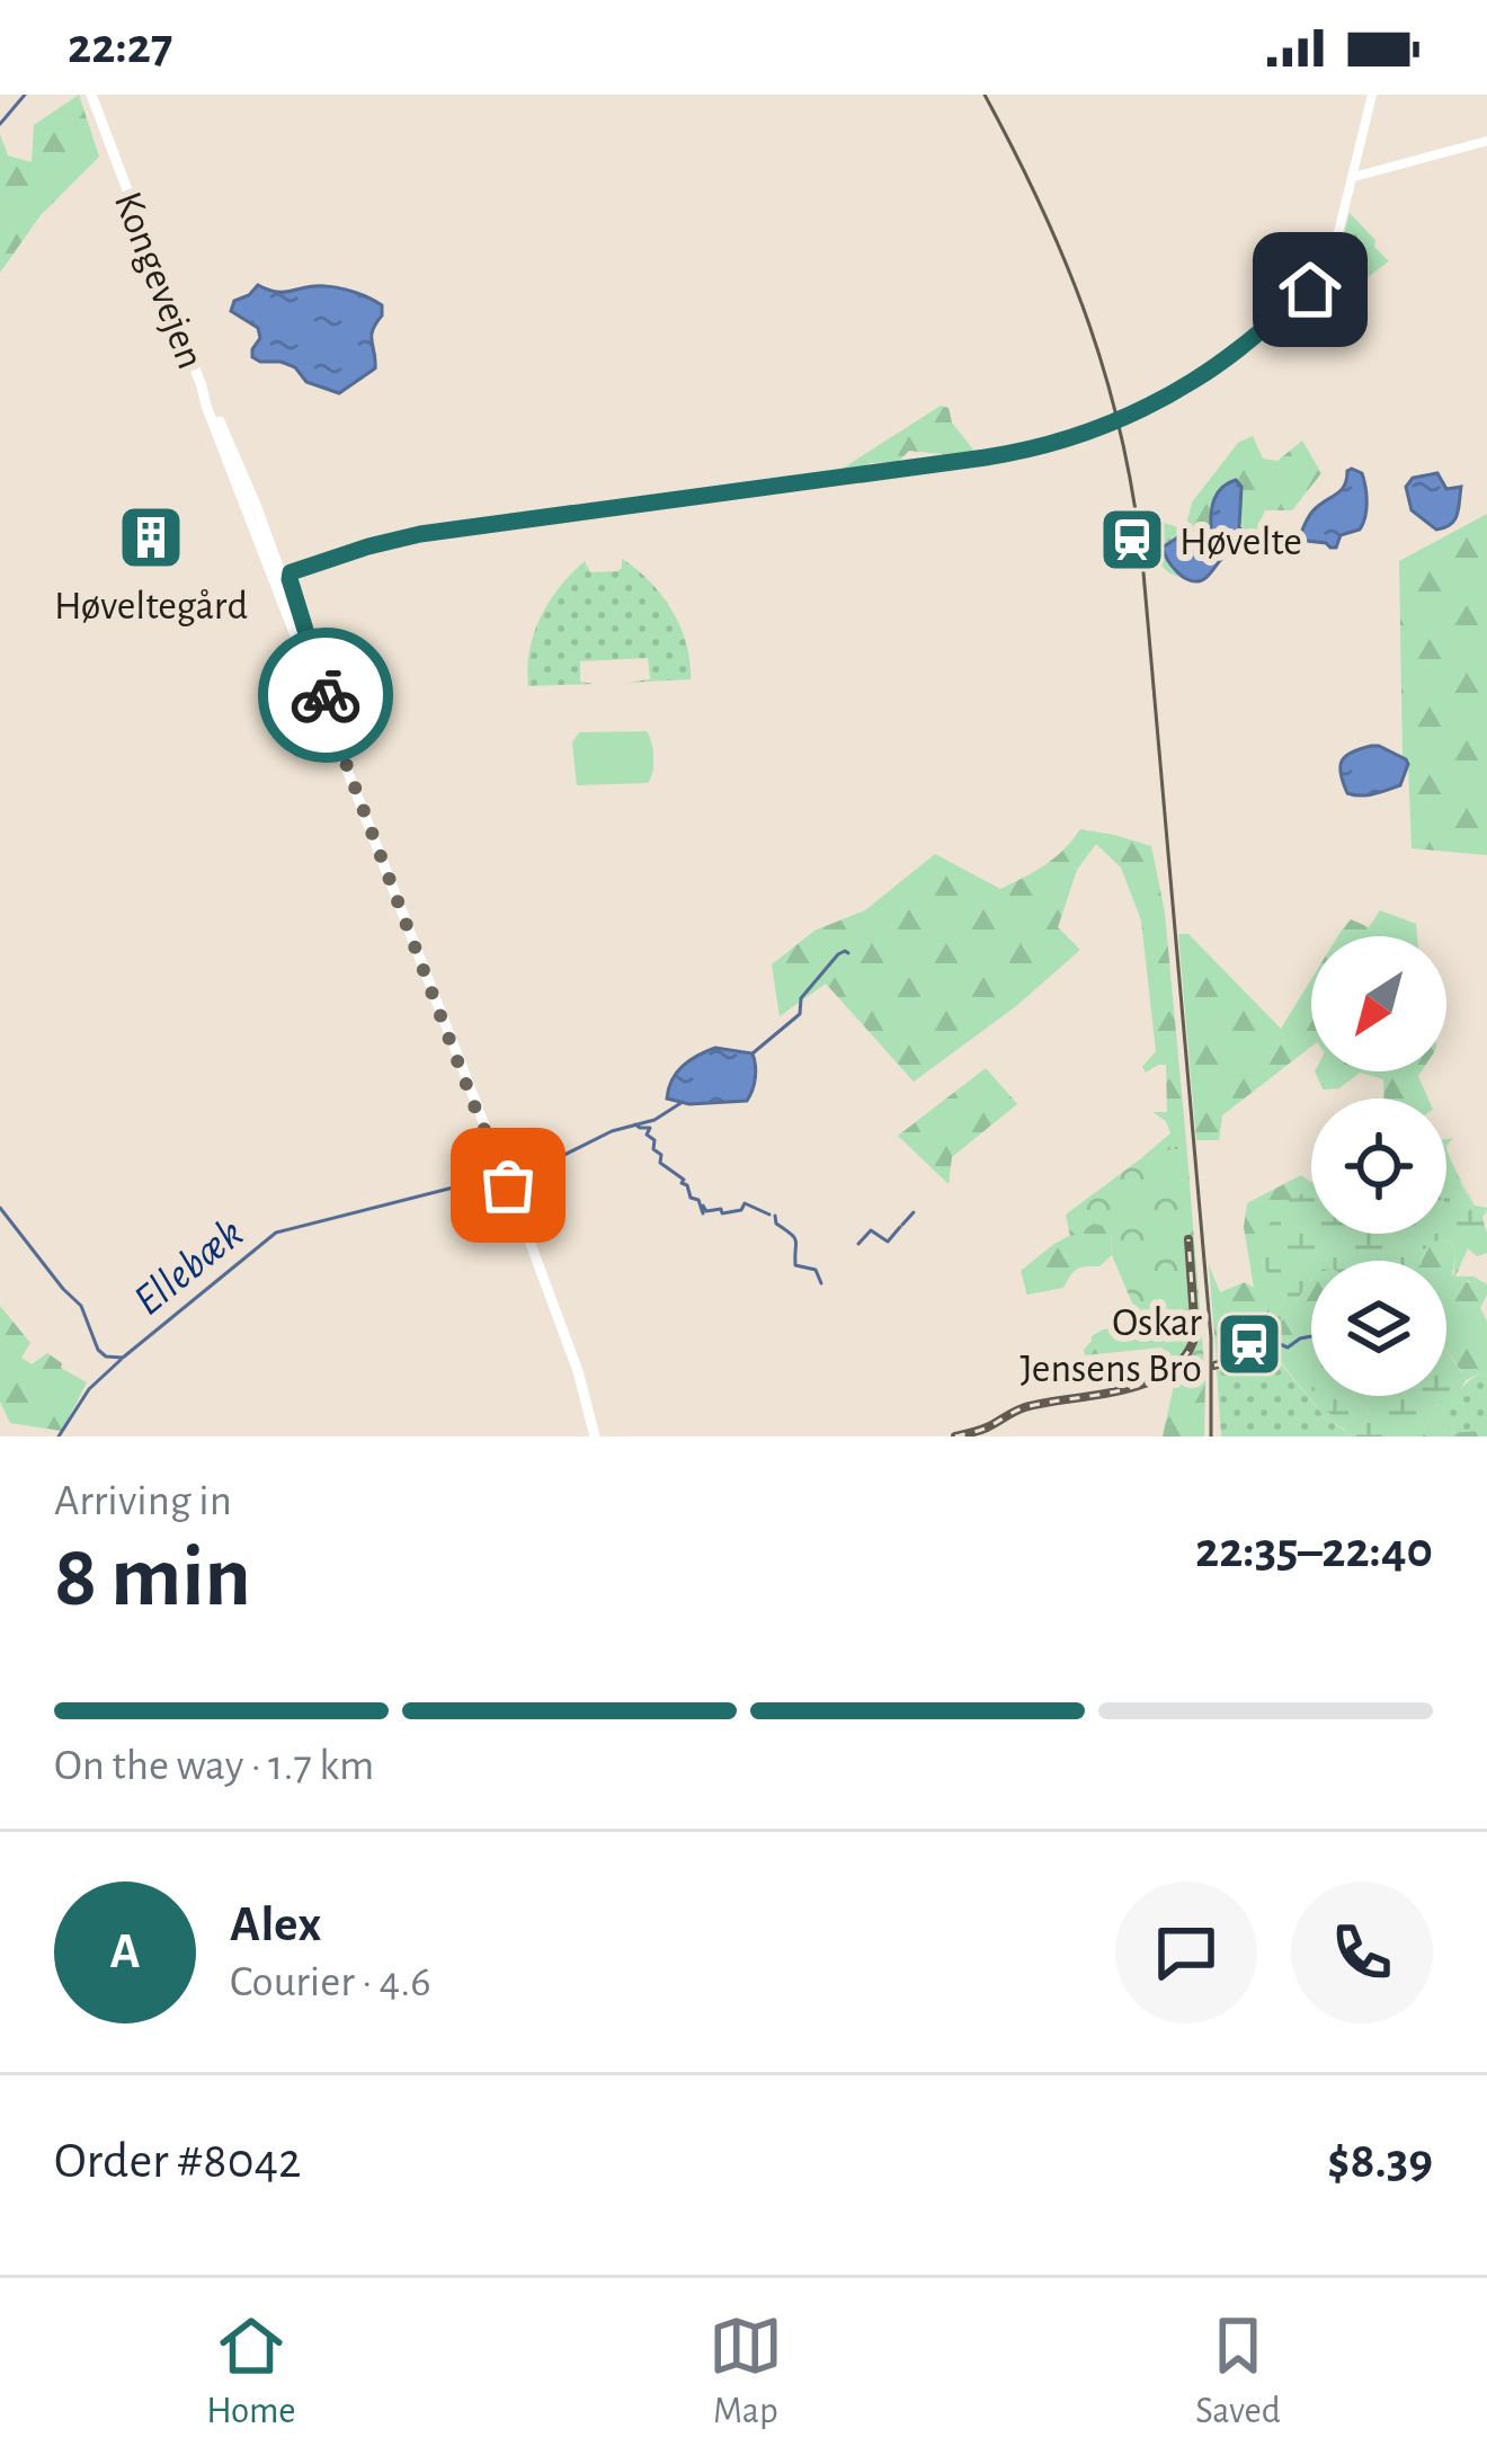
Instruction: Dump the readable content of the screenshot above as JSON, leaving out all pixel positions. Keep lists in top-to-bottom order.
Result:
{
  "streets": {
    "main road": ["Kongevejen"]
  },
  "water": ["Ellebæk"],
  "places": {
    "building": ["Høveltegård"],
    "station": ["Høvelte", "Oskar Jensens Bro"]
  },
  "north": "bottom left",
  "page": {
    "status": "22:27",
    "heading": ["8 min", "Arriving in", "22:35–22:40"],
    "panel": [
      "Alex",
      "Courier · 4.6",
      "Order #8042",
      "$8.39"
    ],
    "bar": "On the way · 1.7 km",
    "round": "A",
    "tabs": ["Home", "Map", "Saved"]
  }
}
